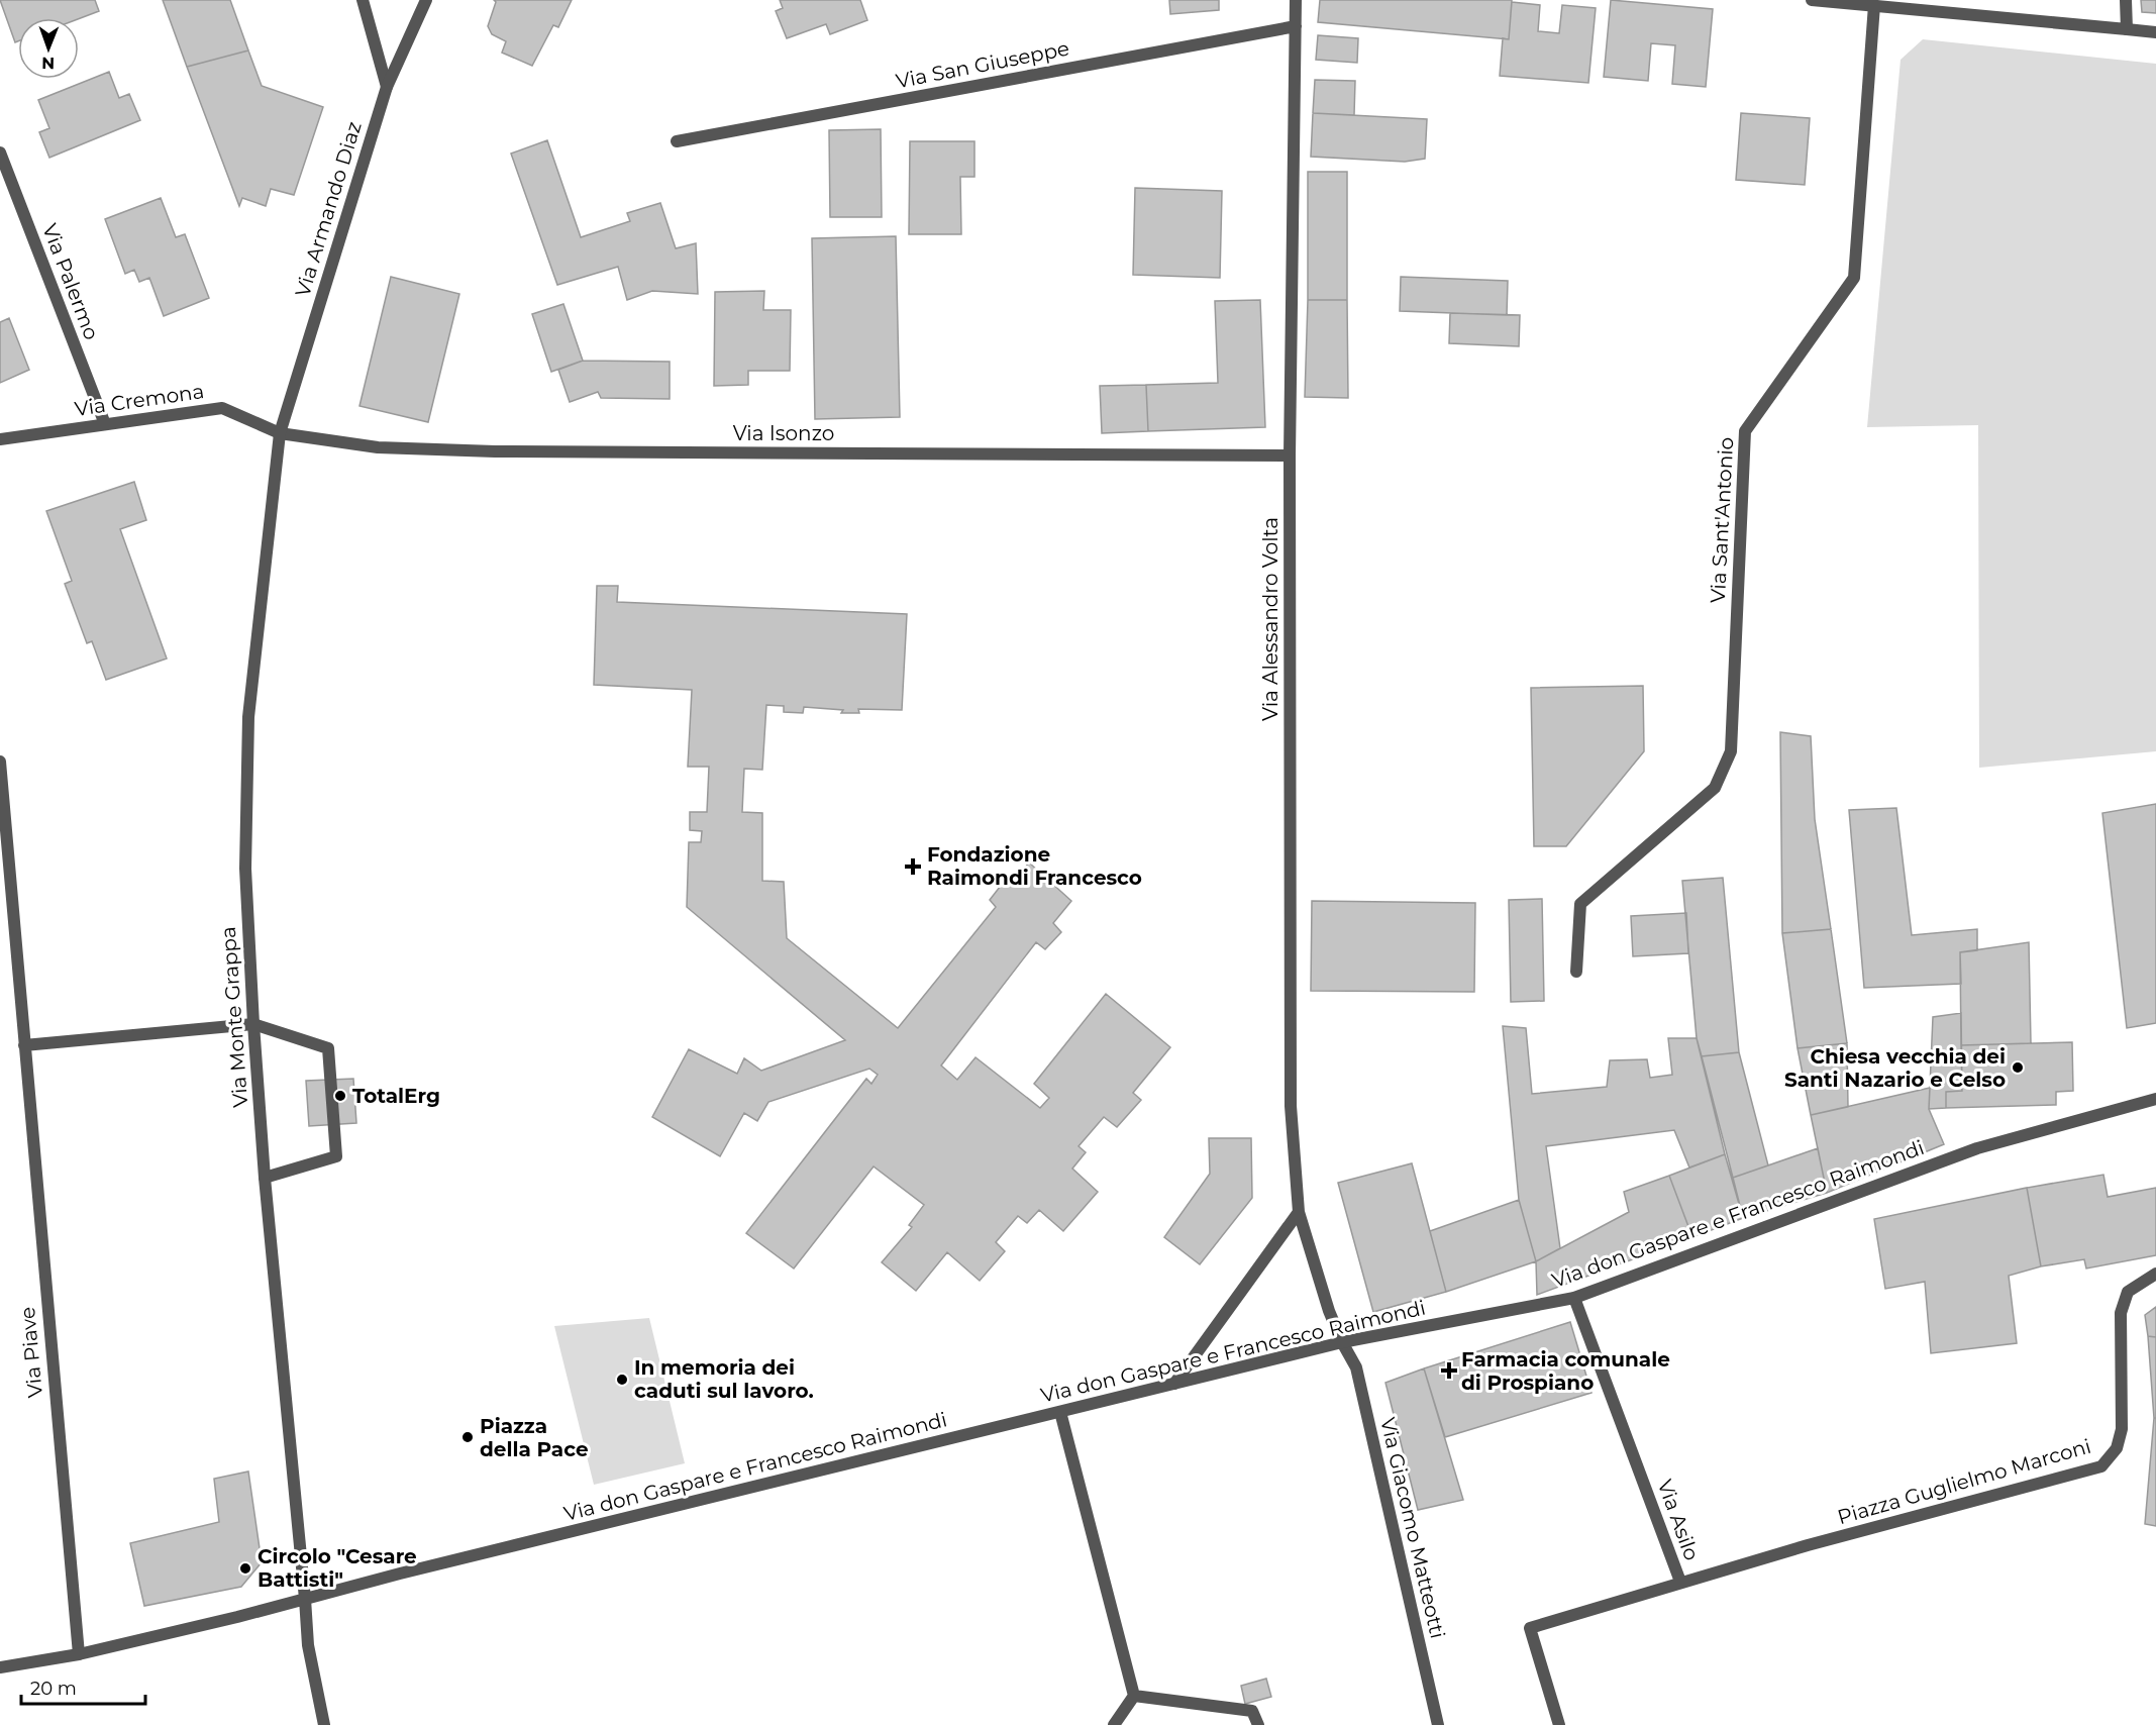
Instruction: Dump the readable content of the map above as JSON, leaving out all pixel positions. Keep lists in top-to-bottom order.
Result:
{
  "streets": {
    "street": [
      "Via San Giuseppe",
      "Via Armando Diaz",
      "Via Palermo",
      "Via Cremona",
      "Via Isonzo",
      "Via Sant'Antonio",
      "Via Alessandro Volta",
      "Via Monte Grappa",
      "Via don Gaspare e Francesco Raimondi",
      "Via Piave",
      "Piazza Guglielmo Marconi",
      "Via Asilo",
      "Via Giacomo Matteotti"
    ]
  },
  "crossings": [
    ["Via San Giuseppe", "Via Alessandro Volta"],
    ["Via Armando Diaz", "Via Cremona"],
    ["Via Armando Diaz", "Via Isonzo"],
    ["Via Armando Diaz", "Via Monte Grappa"],
    ["Via Palermo", "Via Cremona"],
    ["Via Cremona", "Via Isonzo"],
    ["Via Cremona", "Via Monte Grappa"],
    ["Via Isonzo", "Via Alessandro Volta"],
    ["Via Isonzo", "Via Monte Grappa"],
    ["Via Alessandro Volta", "Via don Gaspare e Francesco Raimondi"],
    ["Via Alessandro Volta", "Via Giacomo Matteotti"],
    ["Via Monte Grappa", "Via don Gaspare e Francesco Raimondi"],
    ["Via don Gaspare e Francesco Raimondi", "Via Piave"],
    ["Via don Gaspare e Francesco Raimondi", "Via Asilo"],
    ["Via don Gaspare e Francesco Raimondi", "Via Giacomo Matteotti"],
    ["Piazza Guglielmo Marconi", "Via Asilo"]
  ],
  "places": {
    "health": ["Fondazione Raimondi Francesco", "Farmacia comunale di Prospiano"],
    "other": [
      "Chiesa vecchia dei Santi Nazario e Celso",
      "TotalErg",
      "In memoria dei caduti sul lavoro.",
      "Piazza della Pace",
      "Circolo \"Cesare Battisti\""
    ]
  },
  "scale_bar": "20 m",
  "north": "bottom"
}
